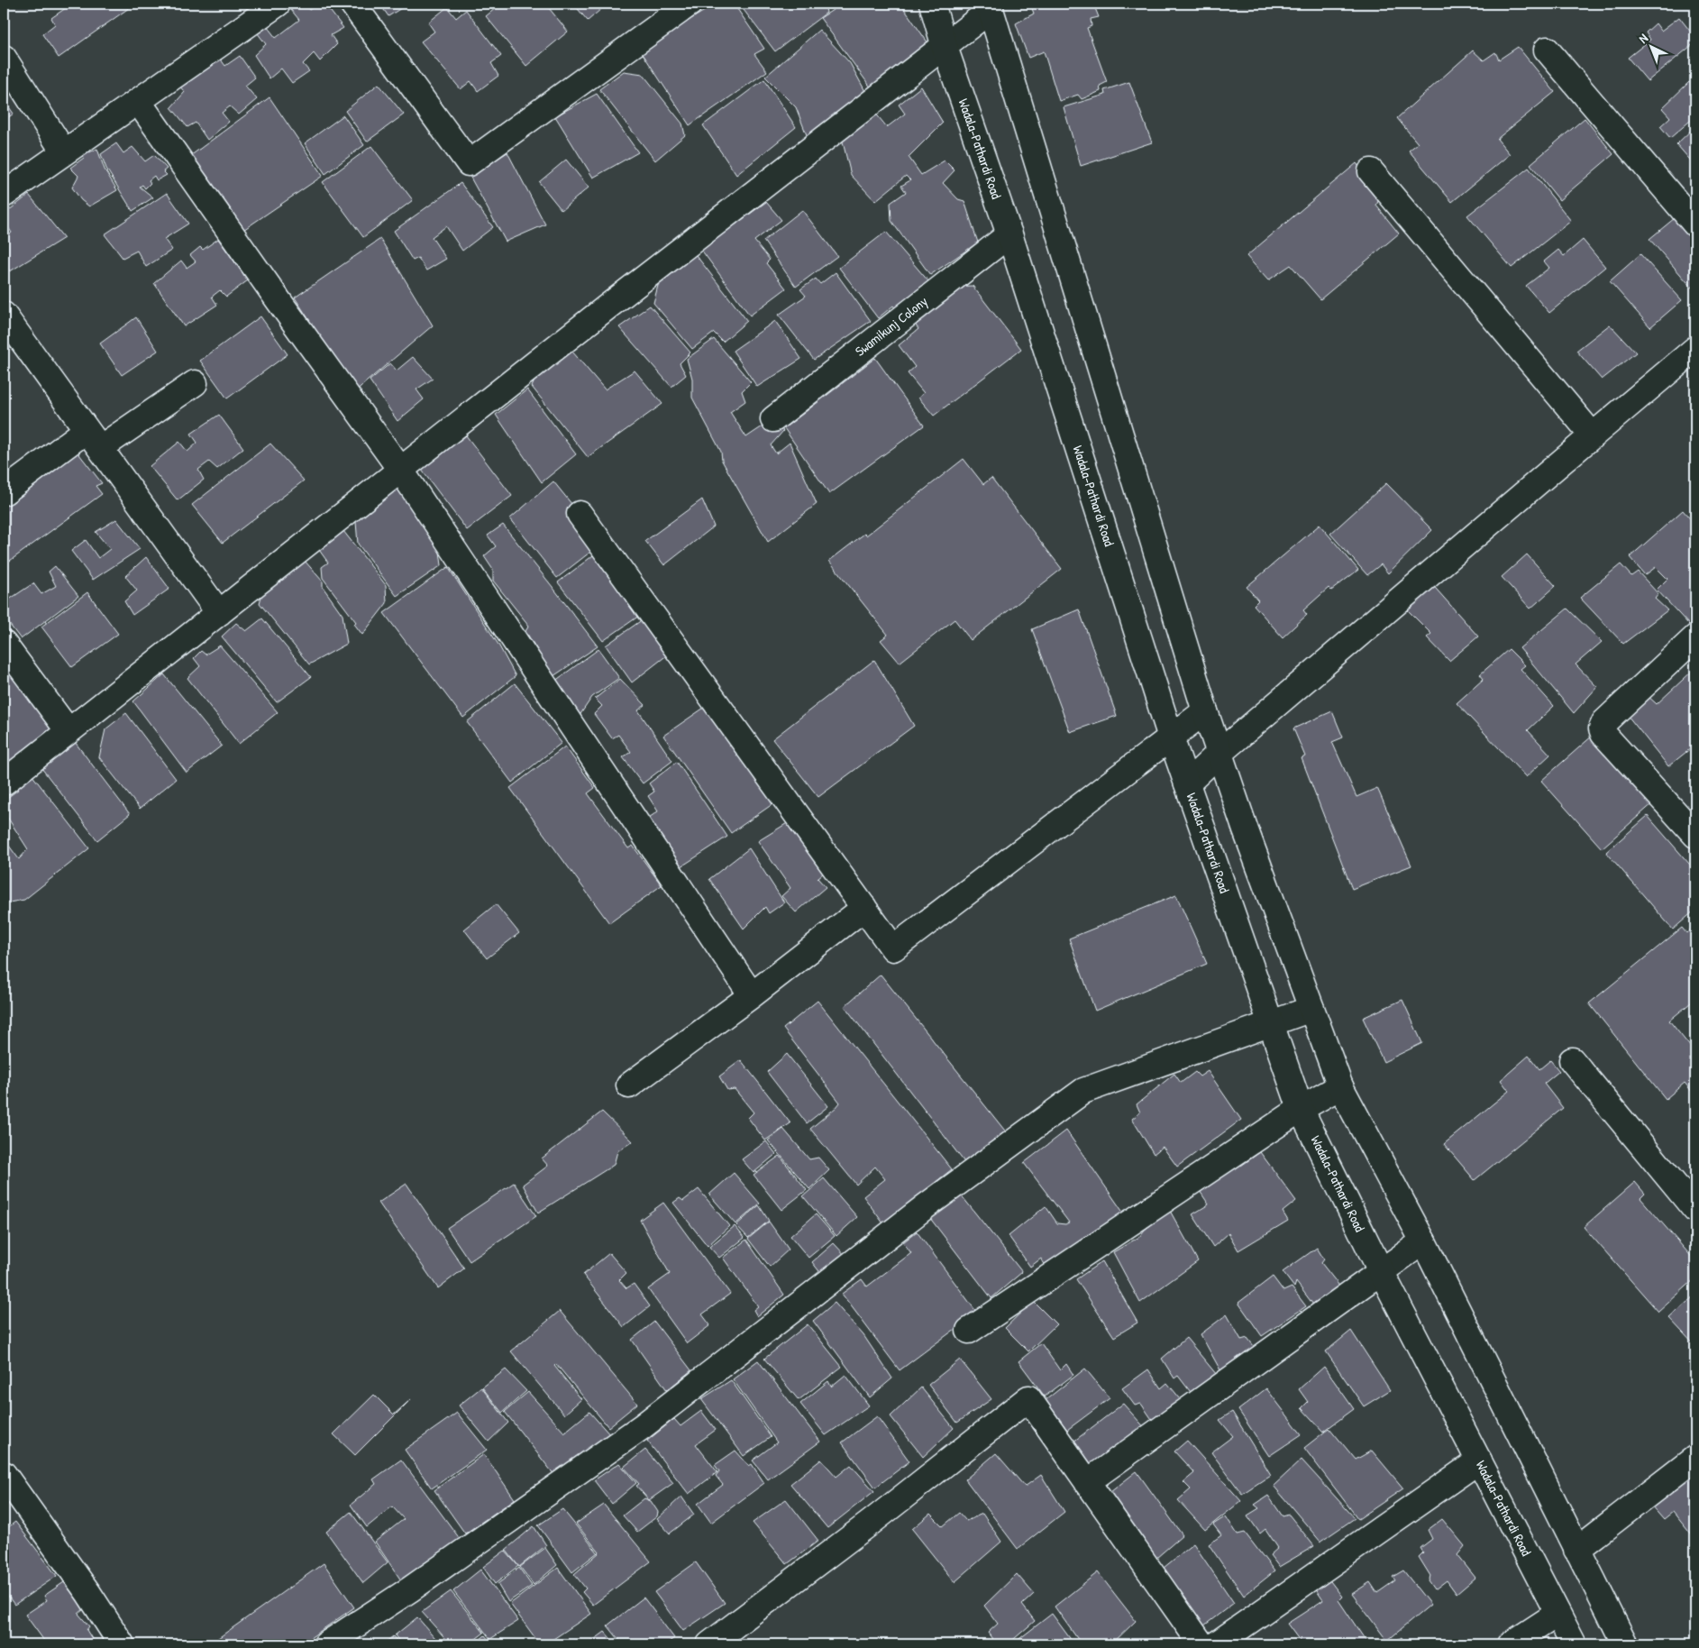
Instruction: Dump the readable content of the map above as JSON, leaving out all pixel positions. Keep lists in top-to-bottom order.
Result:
{
  "streets": {
    "street": ["Wadala-Pathardi Road", "Swamikunj Colony"]
  },
  "crossings": [
    ["Wadala-Pathardi Road", "Swamikunj Colony"]
  ],
  "north": "top left"
}
